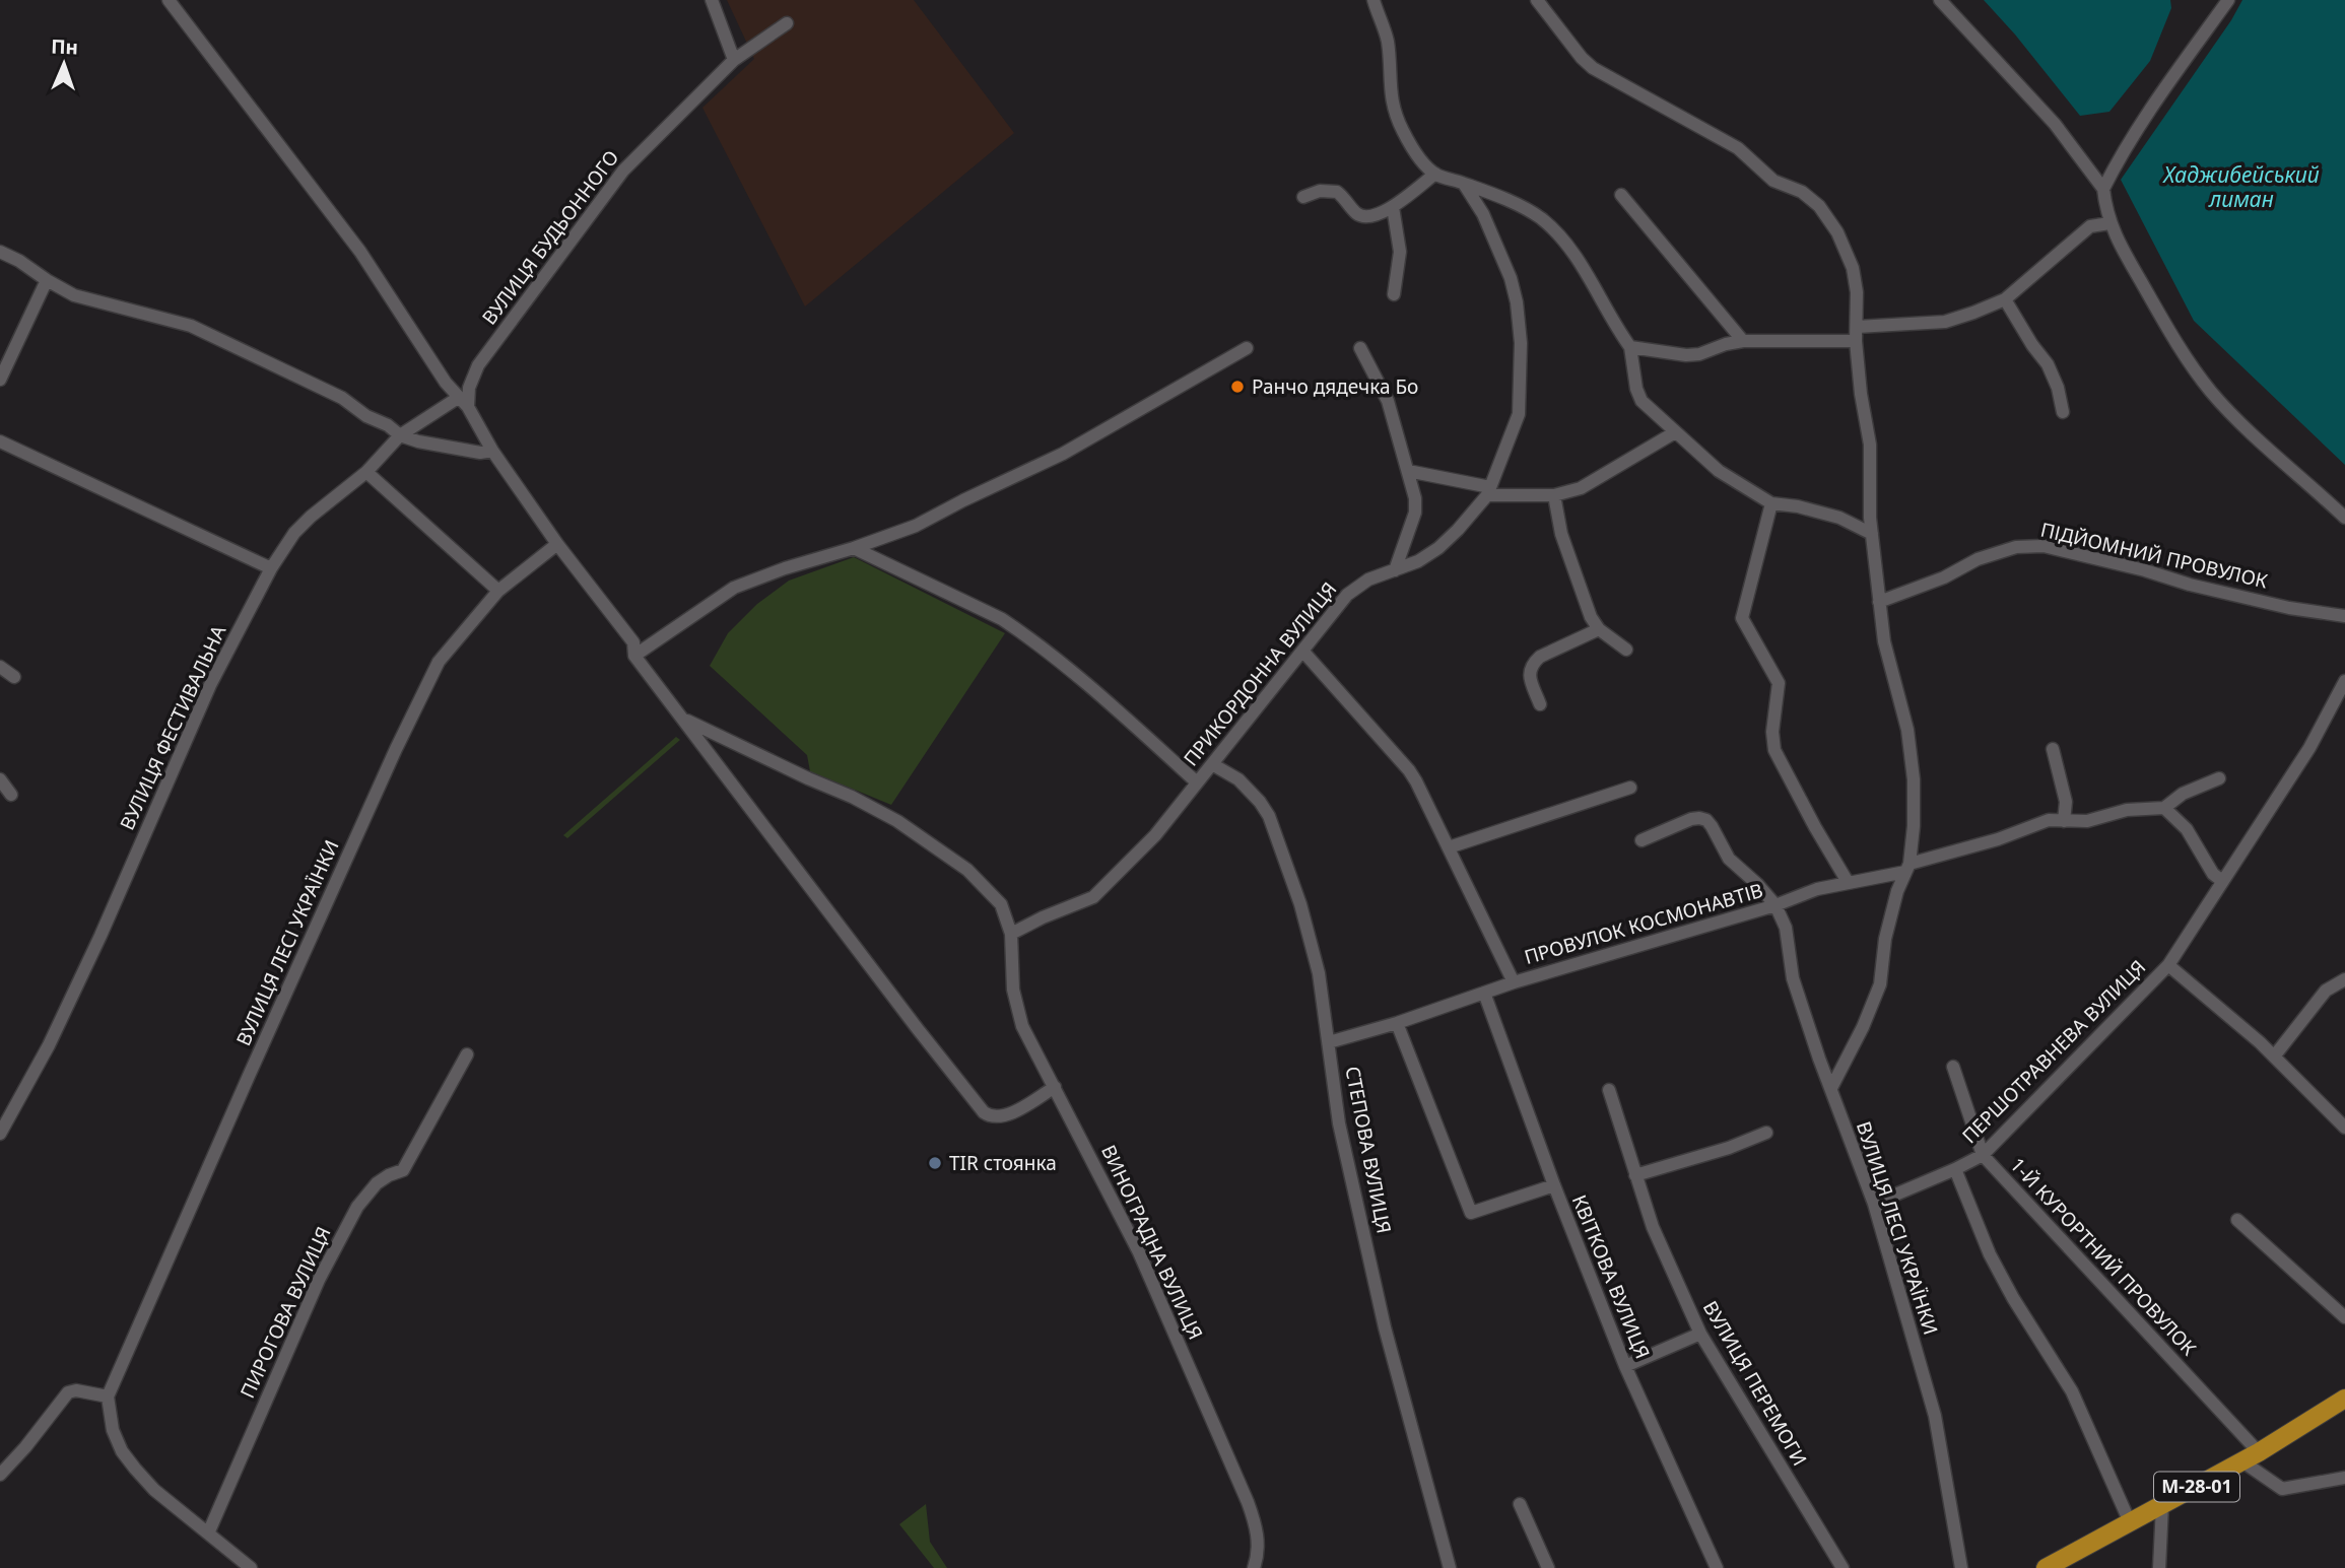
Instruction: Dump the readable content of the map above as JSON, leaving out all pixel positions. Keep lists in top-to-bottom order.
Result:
{
  "streets": {
    "highway": ["М-28-01"],
    "street": [
      "ВУЛИЦЯ БУДЬОННОГО",
      "ПІДЙОМНИЙ ПРОВУЛОК",
      "ПРИКОРДОННА ВУЛИЦЯ",
      "ВУЛИЦЯ ФЕСТИВАЛЬНА",
      "ПРОВУЛОК КОСМОНАВТІВ",
      "ВУЛИЦЯ ЛЕСІ УКРАЇНКИ",
      "ПЕРШОТРАВНЕВА ВУЛИЦЯ",
      "СТЕПОВА ВУЛИЦЯ",
      "ВИНОГРАДНА ВУЛИЦЯ",
      "1-Й КУРОРТНИЙ ПРОВУЛОК",
      "КВІТКОВА ВУЛИЦЯ",
      "ПИРОГОВА ВУЛИЦЯ",
      "ВУЛИЦЯ ПЕРЕМОГИ"
    ]
  },
  "crossings": [
    ["ВУЛИЦЯ БУДЬОННОГО", "ВУЛИЦЯ ФЕСТИВАЛЬНА"],
    ["ПРИКОРДОННА ВУЛИЦЯ", "СТЕПОВА ВУЛИЦЯ"],
    ["ПРИКОРДОННА ВУЛИЦЯ", "ВИНОГРАДНА ВУЛИЦЯ"],
    ["ПРОВУЛОК КОСМОНАВТІВ", "ВУЛИЦЯ ЛЕСІ УКРАЇНКИ"],
    ["ПРОВУЛОК КОСМОНАВТІВ", "СТЕПОВА ВУЛИЦЯ"],
    ["ПРОВУЛОК КОСМОНАВТІВ", "КВІТКОВА ВУЛИЦЯ"],
    ["ВУЛИЦЯ ЛЕСІ УКРАЇНКИ", "ПЕРШОТРАВНЕВА ВУЛИЦЯ"],
    ["ПЕРШОТРАВНЕВА ВУЛИЦЯ", "1-Й КУРОРТНИЙ ПРОВУЛОК"],
    ["1-Й КУРОРТНИЙ ПРОВУЛОК", "М-28-01"]
  ],
  "water": ["Хаджибейський лиман"],
  "places": ["Ранчо дядечка Бо", "TIR стоянка"],
  "north": "top"
}
